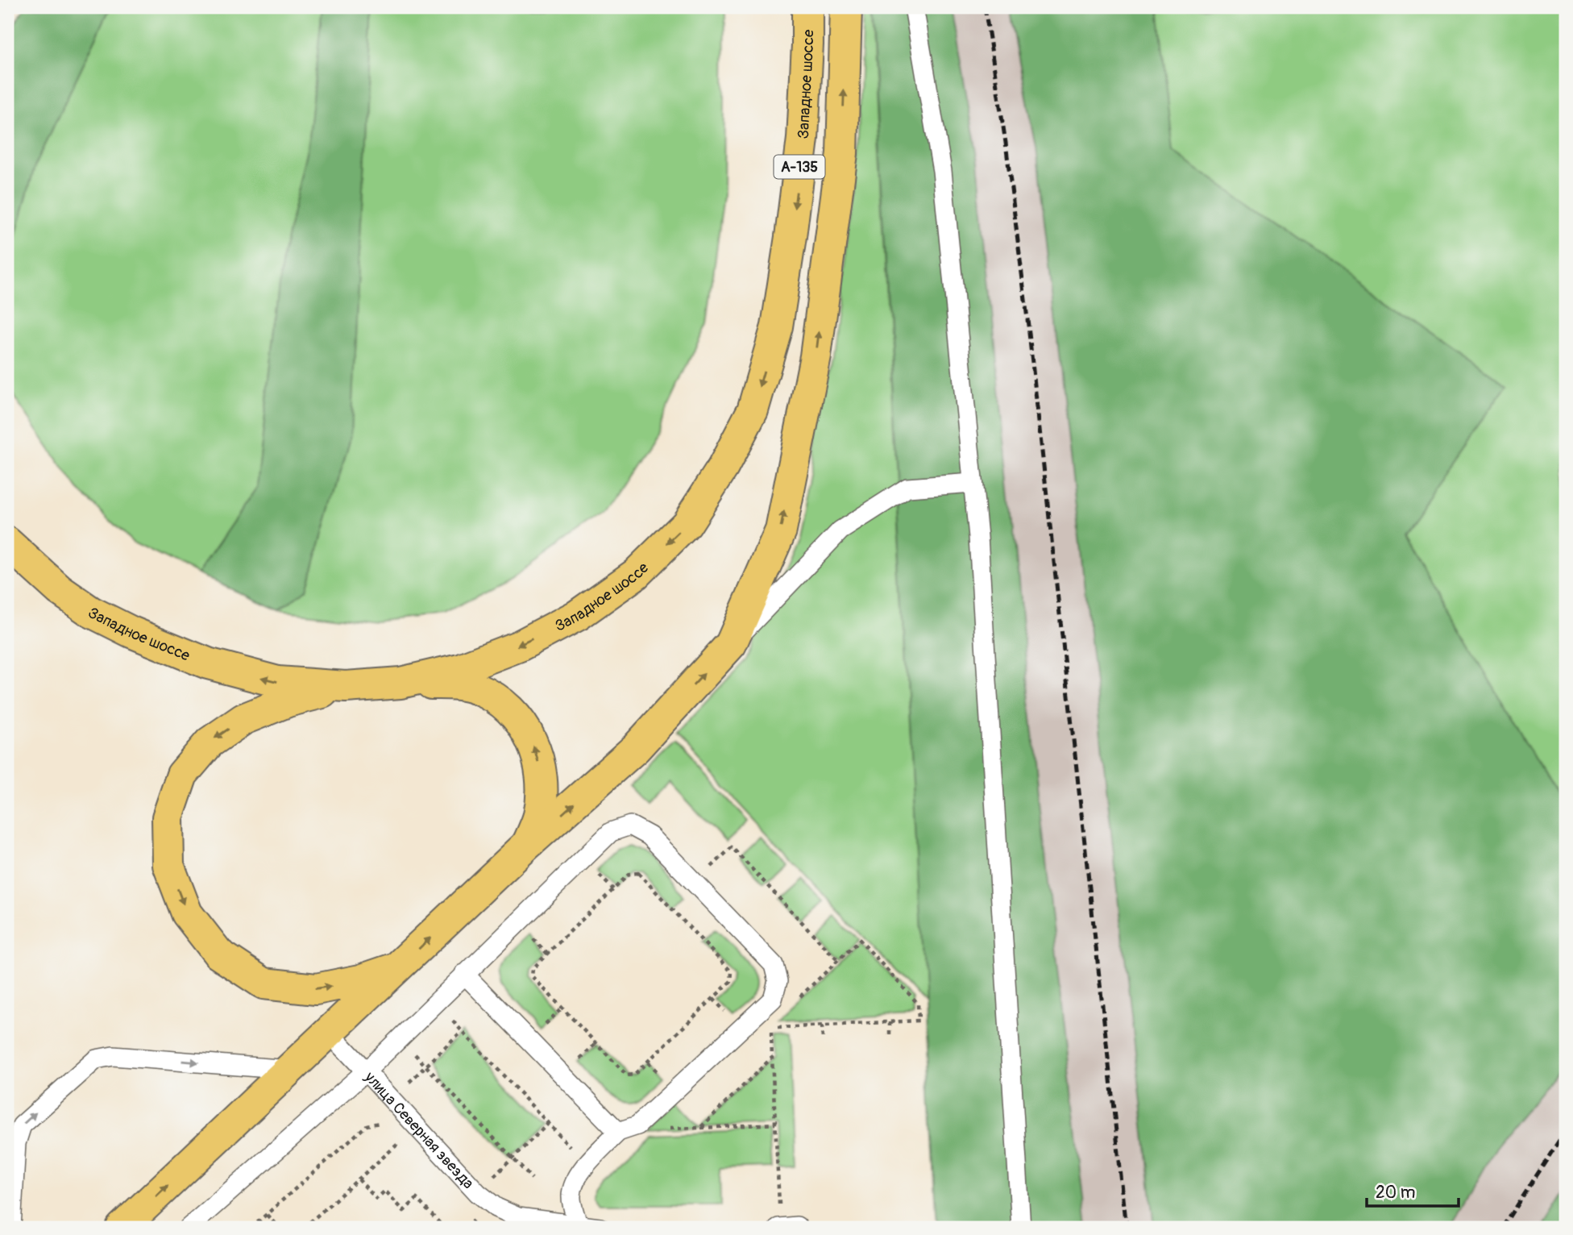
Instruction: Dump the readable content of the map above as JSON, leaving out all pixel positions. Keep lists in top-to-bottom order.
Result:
{
  "streets": {
    "highway": ["Западное шоссе", "А-135"],
    "lane": ["улица Северная звезда"]
  },
  "scale_bar": "20 m"
}
